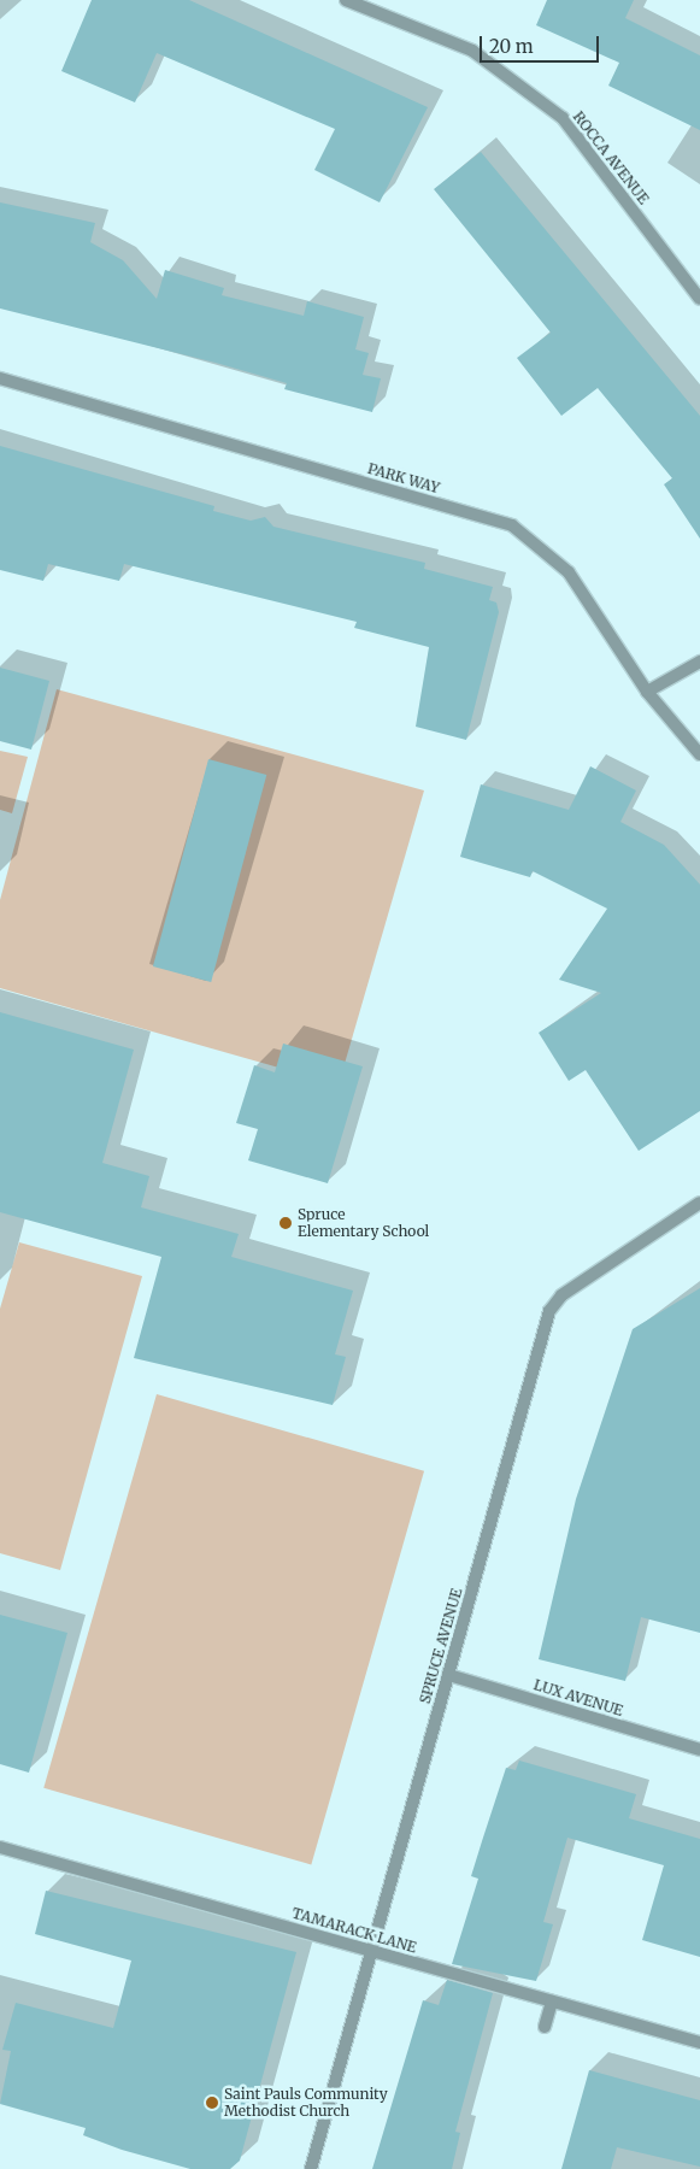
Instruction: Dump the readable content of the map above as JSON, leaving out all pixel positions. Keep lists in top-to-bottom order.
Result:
{
  "streets": {
    "street": [
      "ROCCA AVENUE",
      "PARK WAY",
      "SPRUCE AVENUE",
      "LUX AVENUE",
      "TAMARACK LANE"
    ]
  },
  "crossings": [
    ["SPRUCE AVENUE", "LUX AVENUE"],
    ["SPRUCE AVENUE", "TAMARACK LANE"]
  ],
  "places": ["Spruce Elementary School", "Saint Pauls Community Methodist Church"],
  "scale_bar": "20 m"
}
